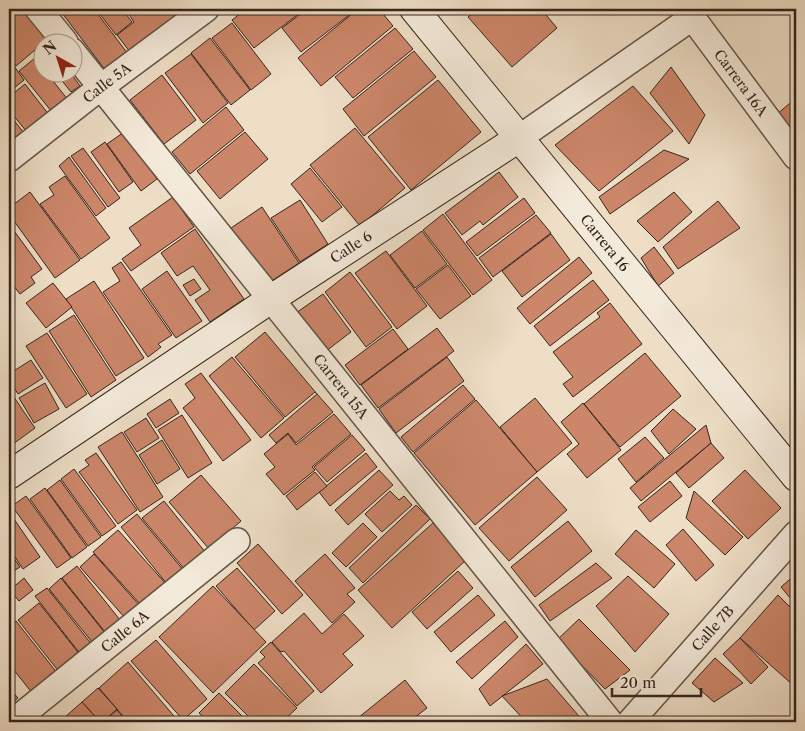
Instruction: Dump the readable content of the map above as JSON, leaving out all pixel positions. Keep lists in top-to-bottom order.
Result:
{
  "streets": {
    "street": [
      "Calle 5A",
      "Carrera 16A",
      "Carrera 16",
      "Calle 6",
      "Carrera 15A",
      "Calle 7B",
      "Calle 6A"
    ]
  },
  "crossings": [
    ["Calle 5A", "Carrera 15A"],
    ["Carrera 16A", "Calle 6"],
    ["Carrera 16", "Calle 6"],
    ["Calle 6", "Carrera 15A"]
  ],
  "scale_bar": "20 m",
  "north": "top left"
}
